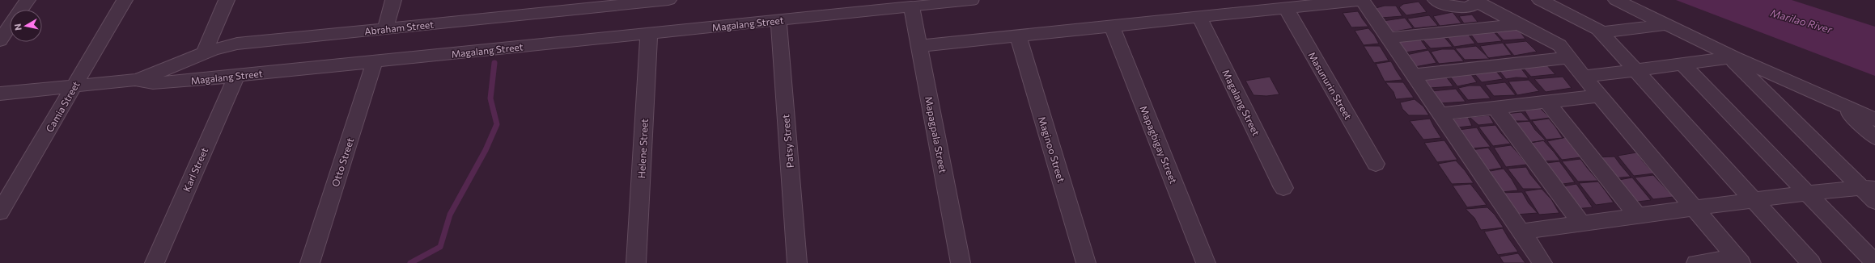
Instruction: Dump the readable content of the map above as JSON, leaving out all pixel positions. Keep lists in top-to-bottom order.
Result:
{
  "streets": {
    "street": [
      "Magalang Street",
      "Abraham Street",
      "Masunurin Street",
      "Camia Street",
      "Mapagpala Street",
      "Patsy Street",
      "Mapagbigay Street",
      "Helene Street",
      "Maginoo Street",
      "Otto Street",
      "Karl Street"
    ]
  },
  "crossings": [
    ["Magalang Street", "Abraham Street"],
    ["Magalang Street", "Camia Street"],
    ["Magalang Street", "Mapagpala Street"],
    ["Magalang Street", "Patsy Street"],
    ["Magalang Street", "Helene Street"],
    ["Magalang Street", "Otto Street"],
    ["Magalang Street", "Karl Street"]
  ],
  "water": ["Marilao River"],
  "north": "left"
}
